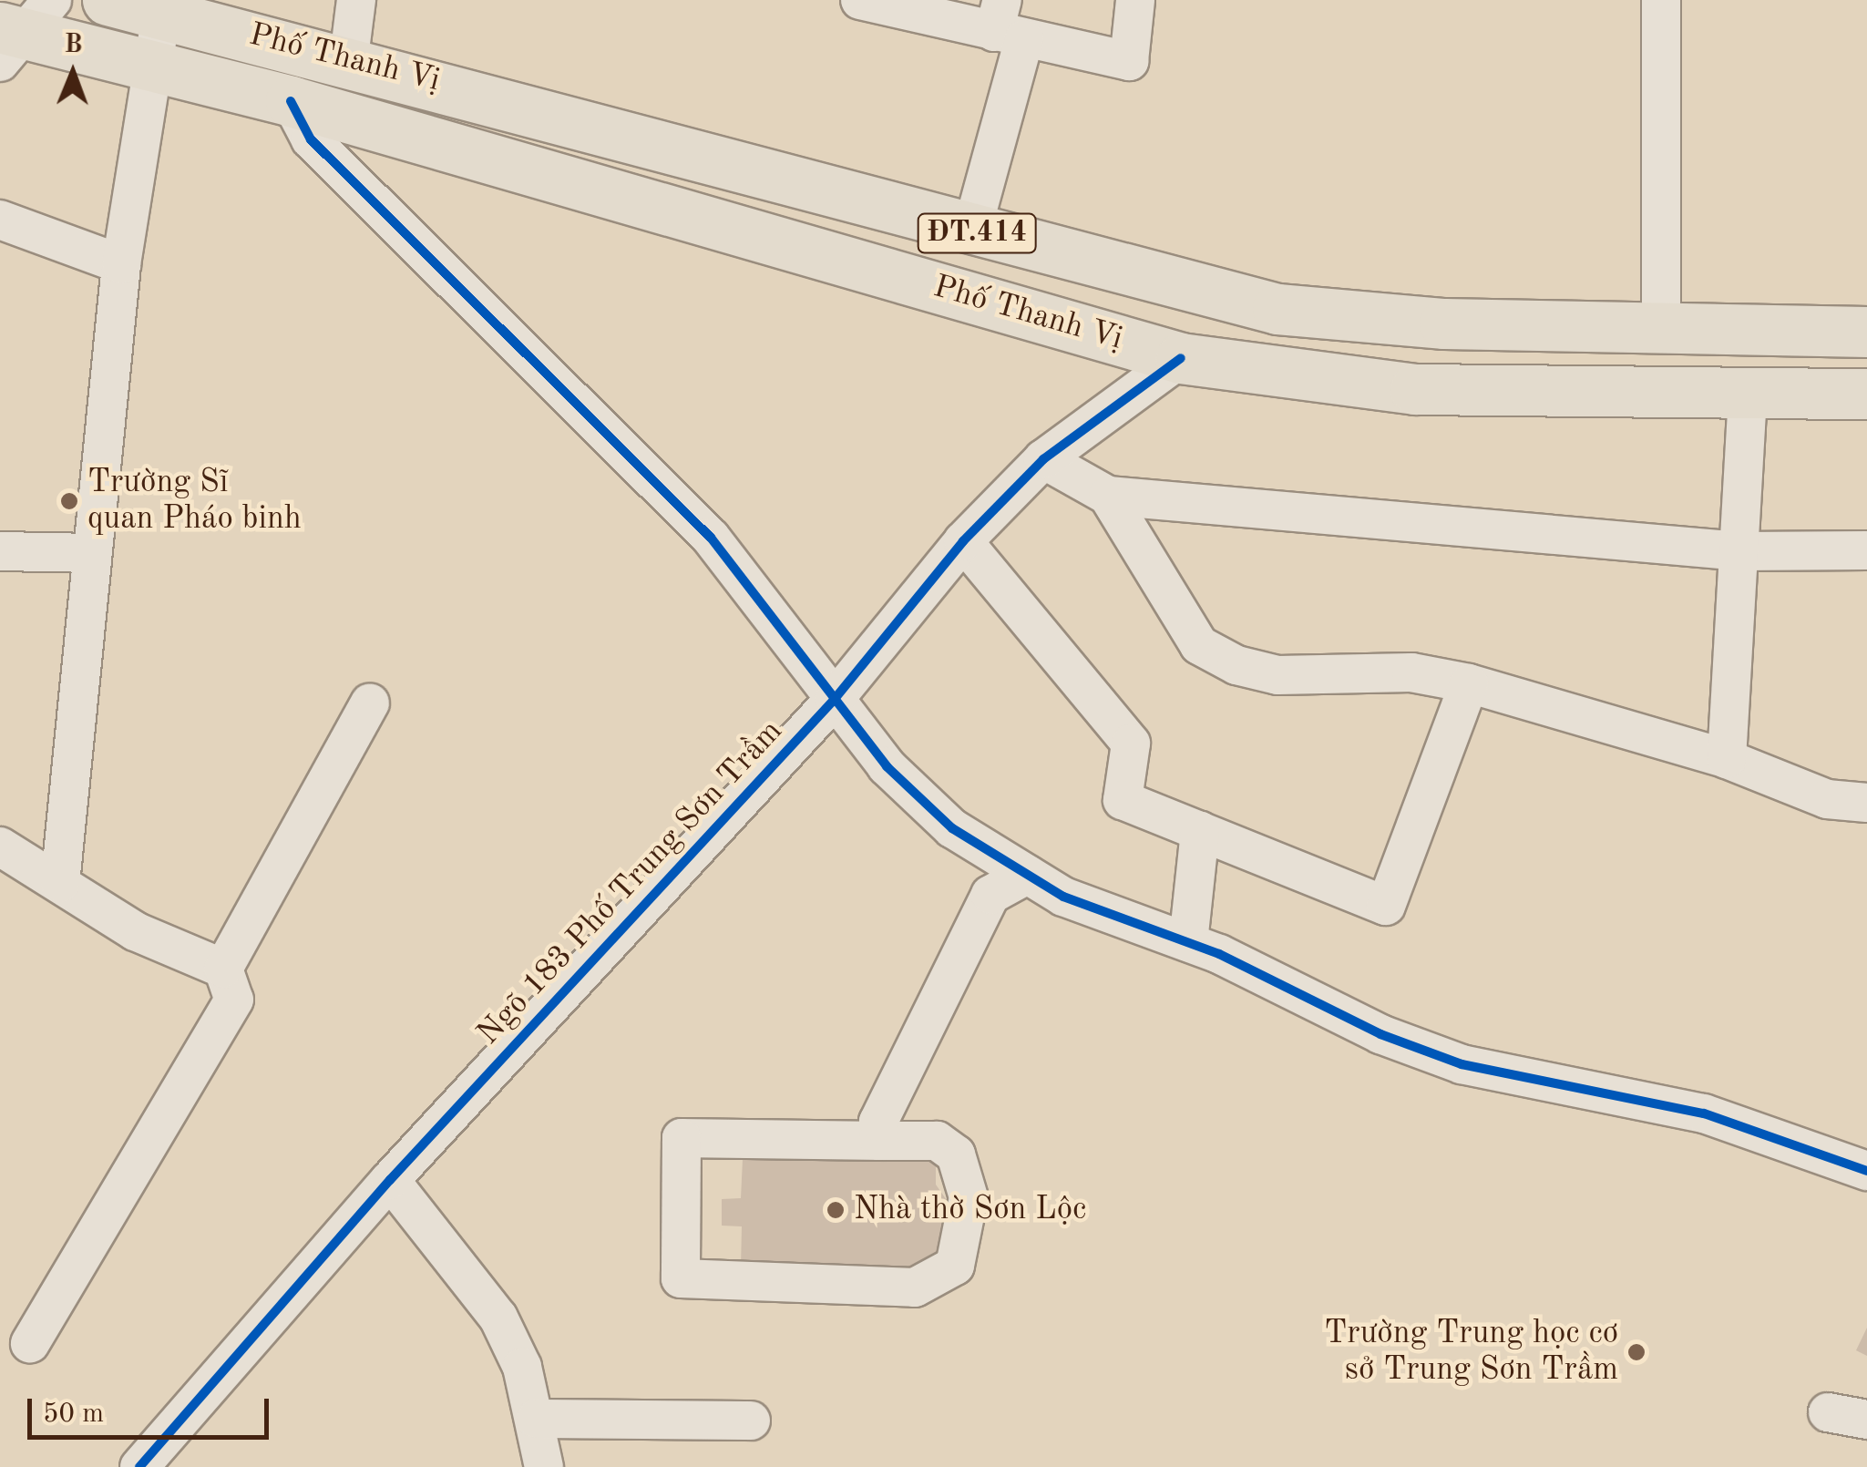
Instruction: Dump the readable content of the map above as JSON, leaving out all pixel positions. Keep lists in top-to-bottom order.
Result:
{
  "streets": {
    "main road": ["Phố Thanh Vị", "ĐT.414"],
    "street": ["Ngõ 183 Phố Trung Sơn Trầm"]
  },
  "crossings": [
    ["Phố Thanh Vị", "Ngõ 183 Phố Trung Sơn Trầm"]
  ],
  "places": ["Trường Sĩ quan Pháo binh", "Nhà thờ Sơn Lộc", "Trường Trung học cơ sở Trung Sơn Trầm"],
  "scale_bar": "50 m",
  "north": "top"
}
